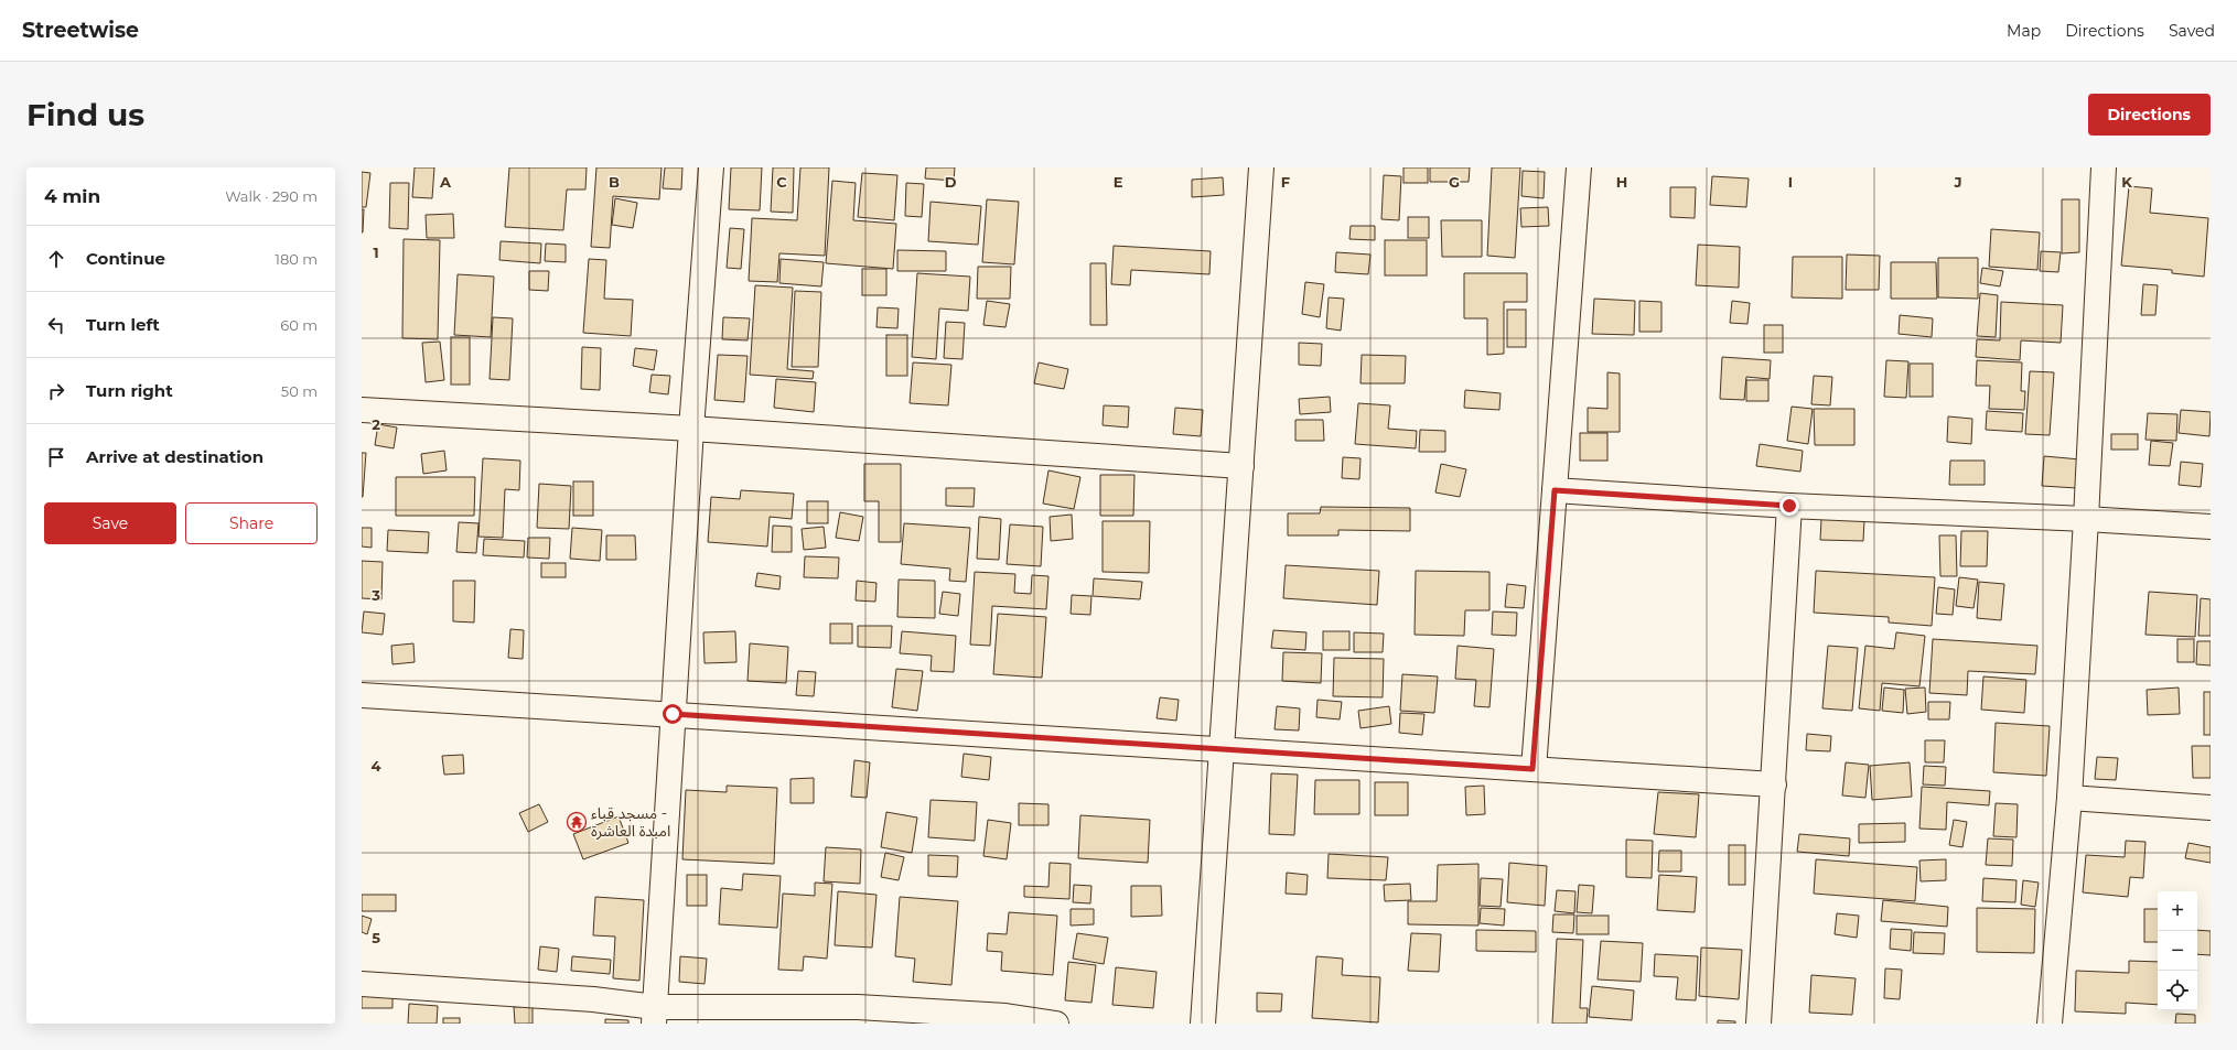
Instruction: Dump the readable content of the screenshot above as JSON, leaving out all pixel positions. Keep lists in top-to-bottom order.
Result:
{
  "places": {
    "temple": ["مسجد قباء - امبدة العاشرة"]
  },
  "page": {
    "header": "Streetwise",
    "nav": ["Map", "Directions", "Saved"],
    "buttons": [
      "Directions",
      ["Save", "Share"]
    ],
    "title": "Find us",
    "heading": ["4 min", "Walk · 290 m"],
    "list": [
      ["Continue", "180 m"],
      ["Turn left", "60 m"],
      ["Turn right", "50 m"],
      "Arrive at destination"
    ],
    "map_buttons": ["+", "−"]
  },
  "grid": {
    "columns": [
      "A",
      "B",
      "C",
      "D",
      "E",
      "F",
      "G",
      "H",
      "I",
      "J",
      "K"
    ],
    "rows": [
      "1",
      "2",
      "3",
      "4",
      "5"
    ]
  }
}
